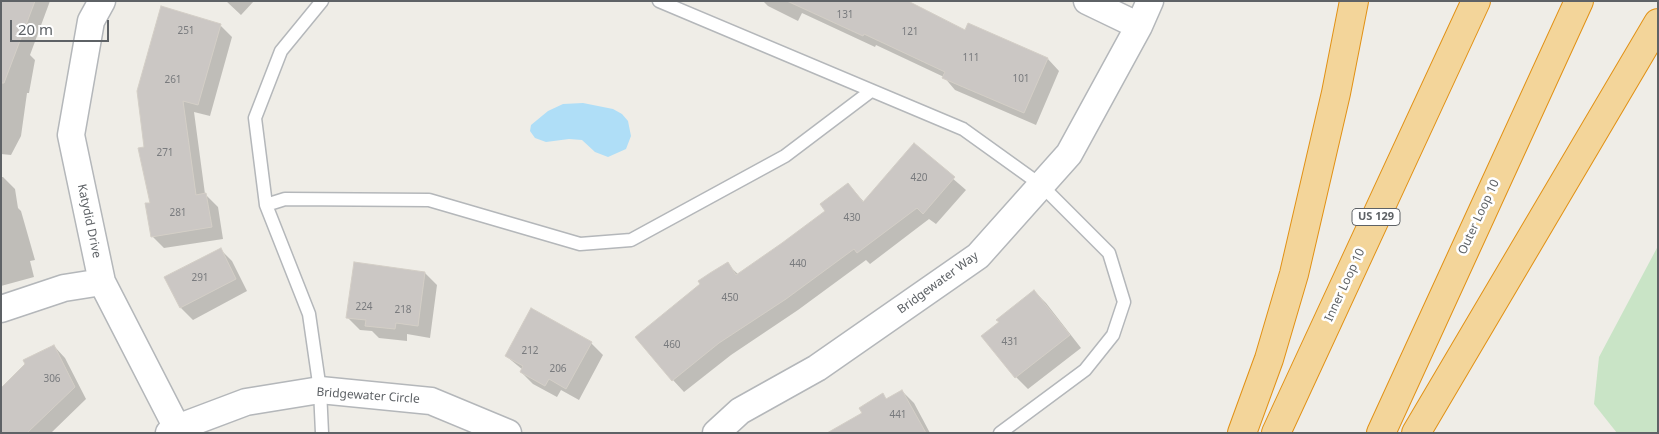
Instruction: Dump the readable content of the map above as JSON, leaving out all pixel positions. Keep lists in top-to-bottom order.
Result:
{
  "streets": {
    "highway": ["US 129", "Outer Loop 10", "Inner Loop 10"],
    "street": ["Katydid Drive", "Bridgewater Way", "Bridgewater Circle"]
  },
  "crossings": [
    ["Katydid Drive", "Bridgewater Circle"]
  ],
  "house_numbers": [
    "131",
    "251",
    "121",
    "111",
    "101",
    "261",
    "271",
    "420",
    "281",
    "430",
    "440",
    "291",
    "450",
    "224",
    "218",
    "431",
    "460",
    "212",
    "206",
    "306",
    "441"
  ],
  "scale_bar": "20 m"
}
